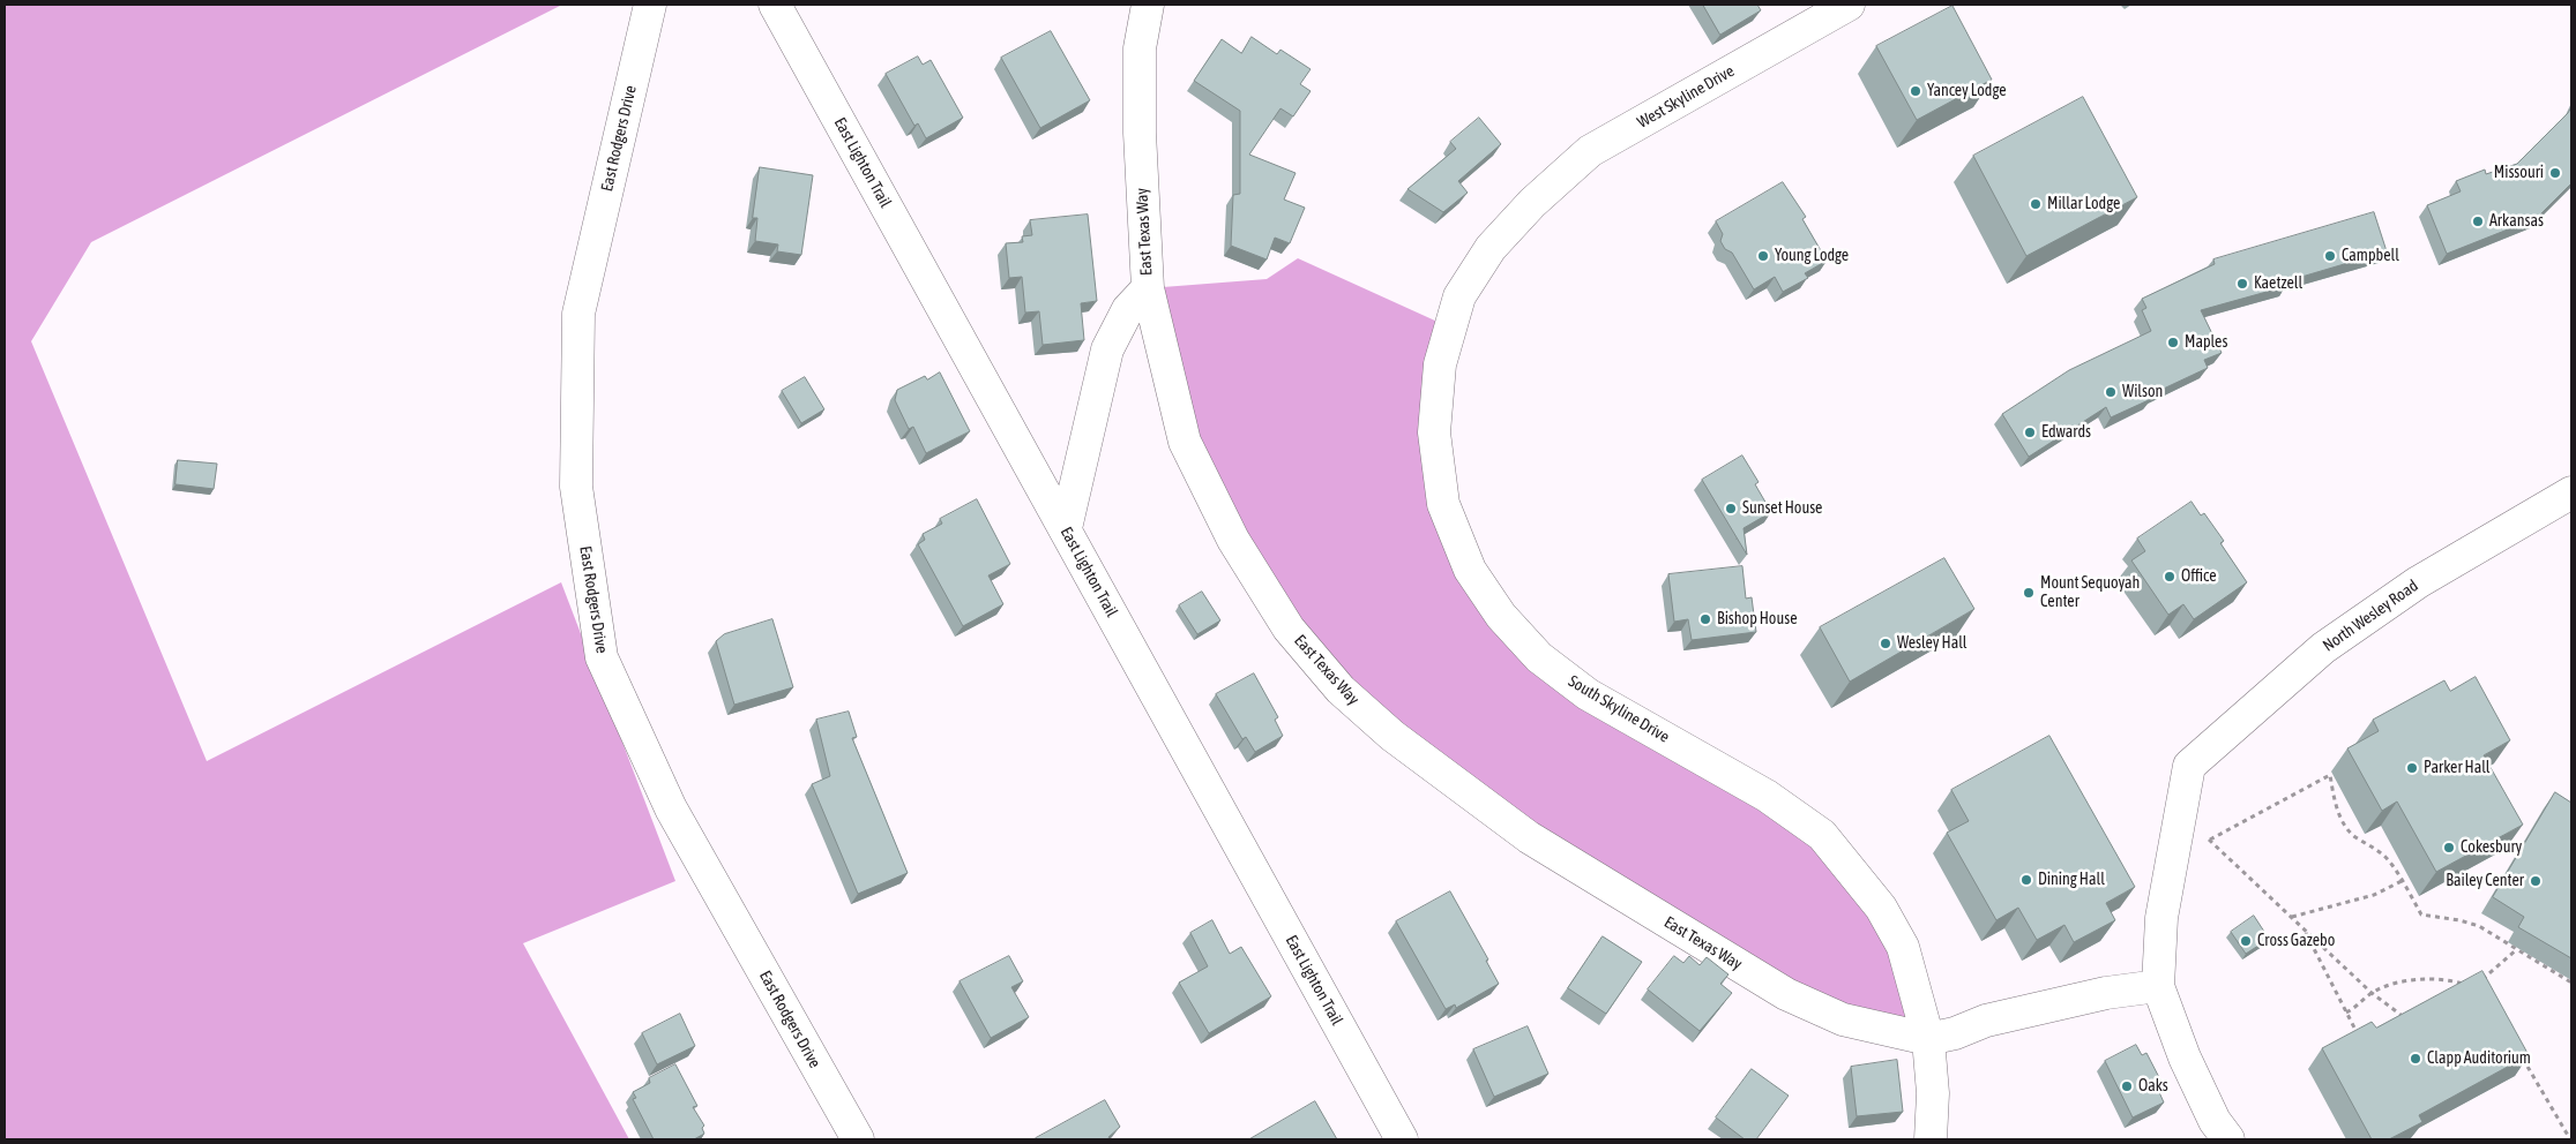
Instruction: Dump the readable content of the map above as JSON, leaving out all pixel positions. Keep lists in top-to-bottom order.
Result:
{
  "streets": {
    "street": [
      "West Skyline Drive",
      "East Rodgers Drive",
      "East Lighton Trail",
      "East Texas Way",
      "North Wesley Road",
      "South Skyline Drive"
    ]
  },
  "crossings": [
    ["West Skyline Drive", "South Skyline Drive"],
    ["East Texas Way", "South Skyline Drive"]
  ],
  "places": [
    "Yancey Lodge",
    "Missouri",
    "Millar Lodge",
    "Arkansas",
    "Young Lodge",
    "Campbell",
    "Kaetzell",
    "Maples",
    "Wilson",
    "Edwards",
    "Sunset House",
    "Office",
    "Mount Sequoyah Center",
    "Bishop House",
    "Wesley Hall",
    "Parker Hall",
    "Cokesbury",
    "Dining Hall",
    "Bailey Center",
    "Cross Gazebo",
    "Clapp Auditorium",
    "Oaks"
  ]
}
